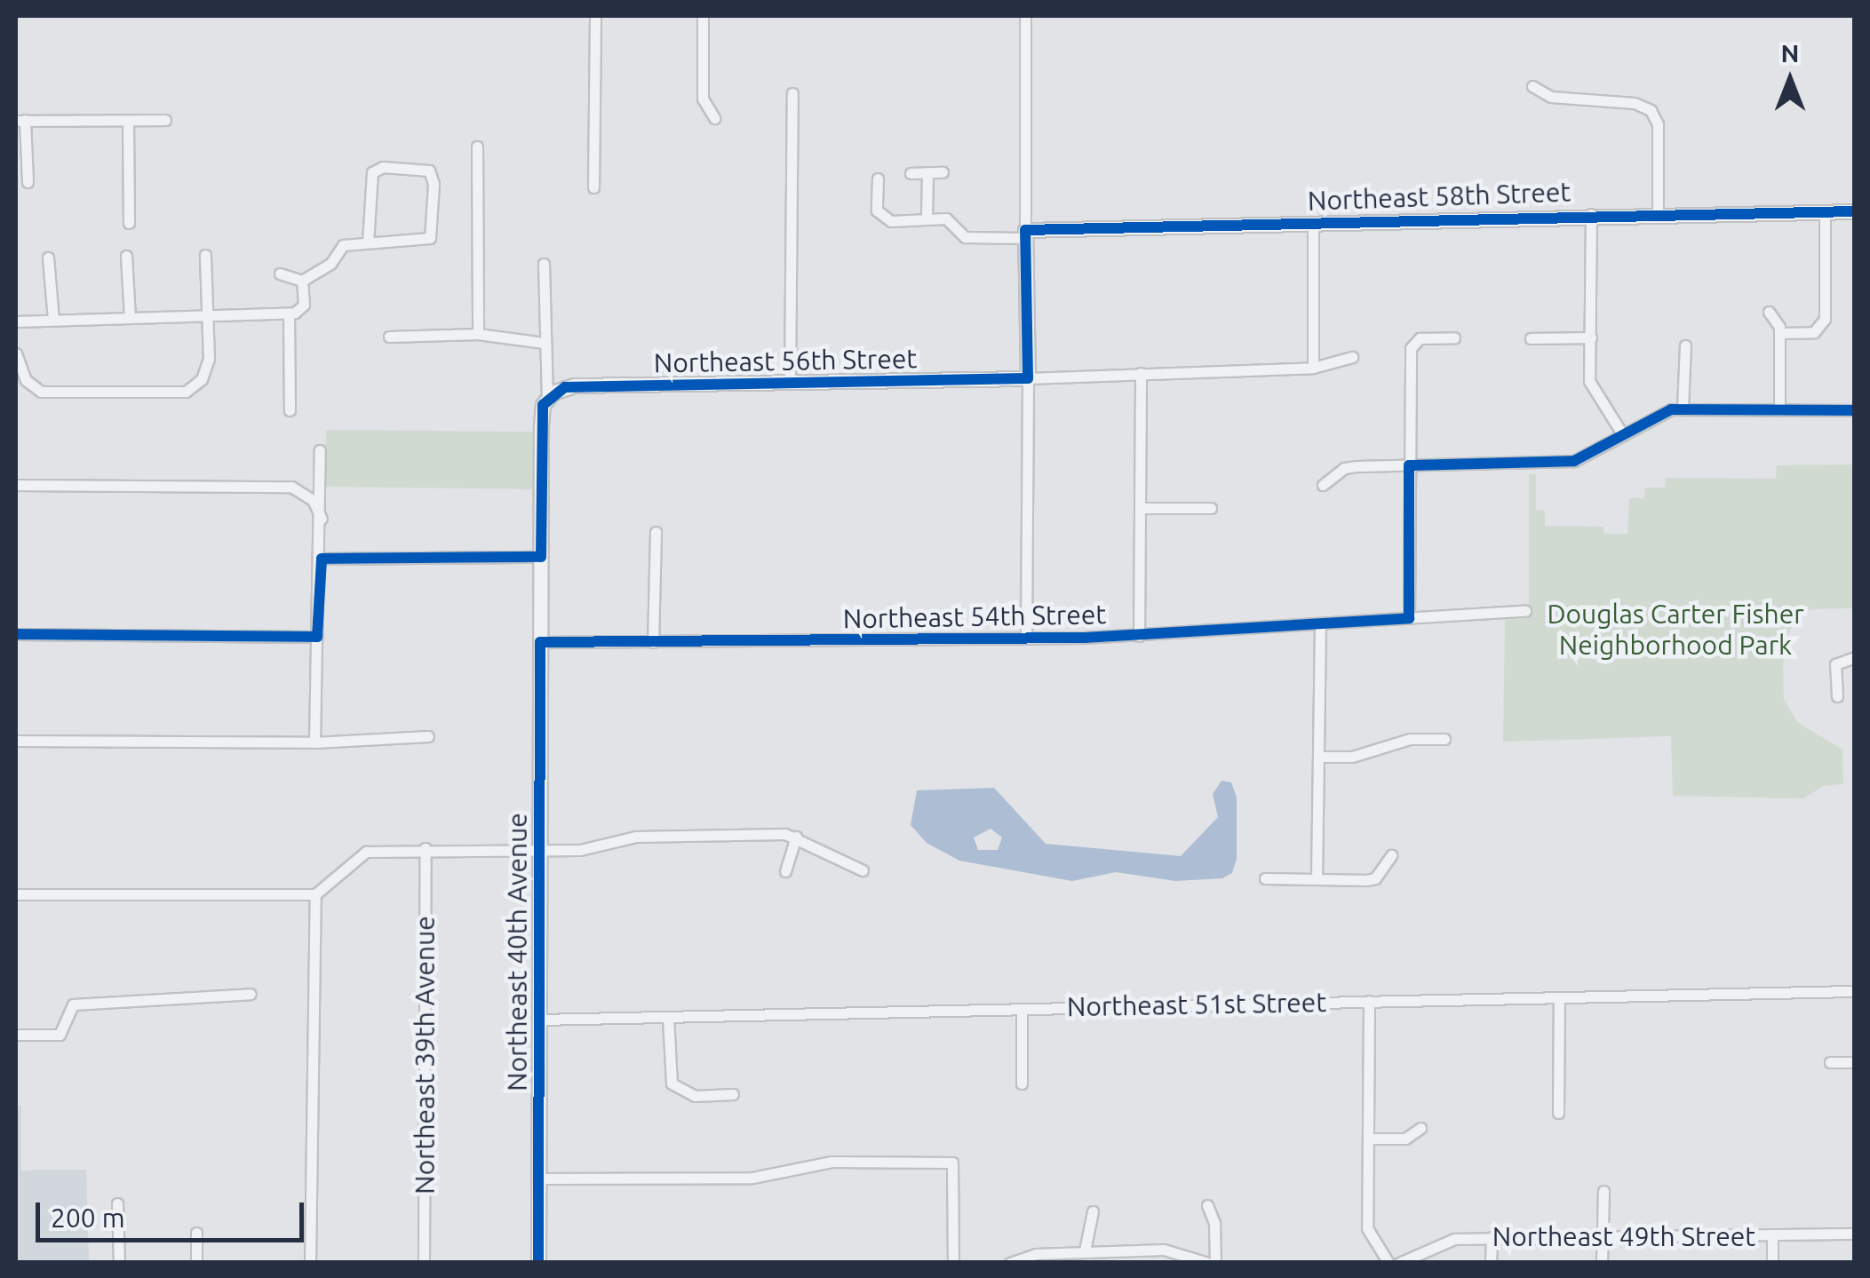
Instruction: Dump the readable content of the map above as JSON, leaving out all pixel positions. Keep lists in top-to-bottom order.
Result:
{
  "streets": {
    "street": [
      "Northeast 58th Street",
      "Northeast 56th Street",
      "Northeast 54th Street",
      "Northeast 40th Avenue",
      "Northeast 51st Street",
      "Northeast 39th Avenue",
      "Northeast 49th Street"
    ]
  },
  "crossings": [
    ["Northeast 56th Street", "Northeast 40th Avenue"],
    ["Northeast 54th Street", "Northeast 40th Avenue"],
    ["Northeast 40th Avenue", "Northeast 51st Street"]
  ],
  "parks": ["Douglas Carter Fisher Neighborhood Park"],
  "scale_bar": "200 m",
  "north": "top"
}
